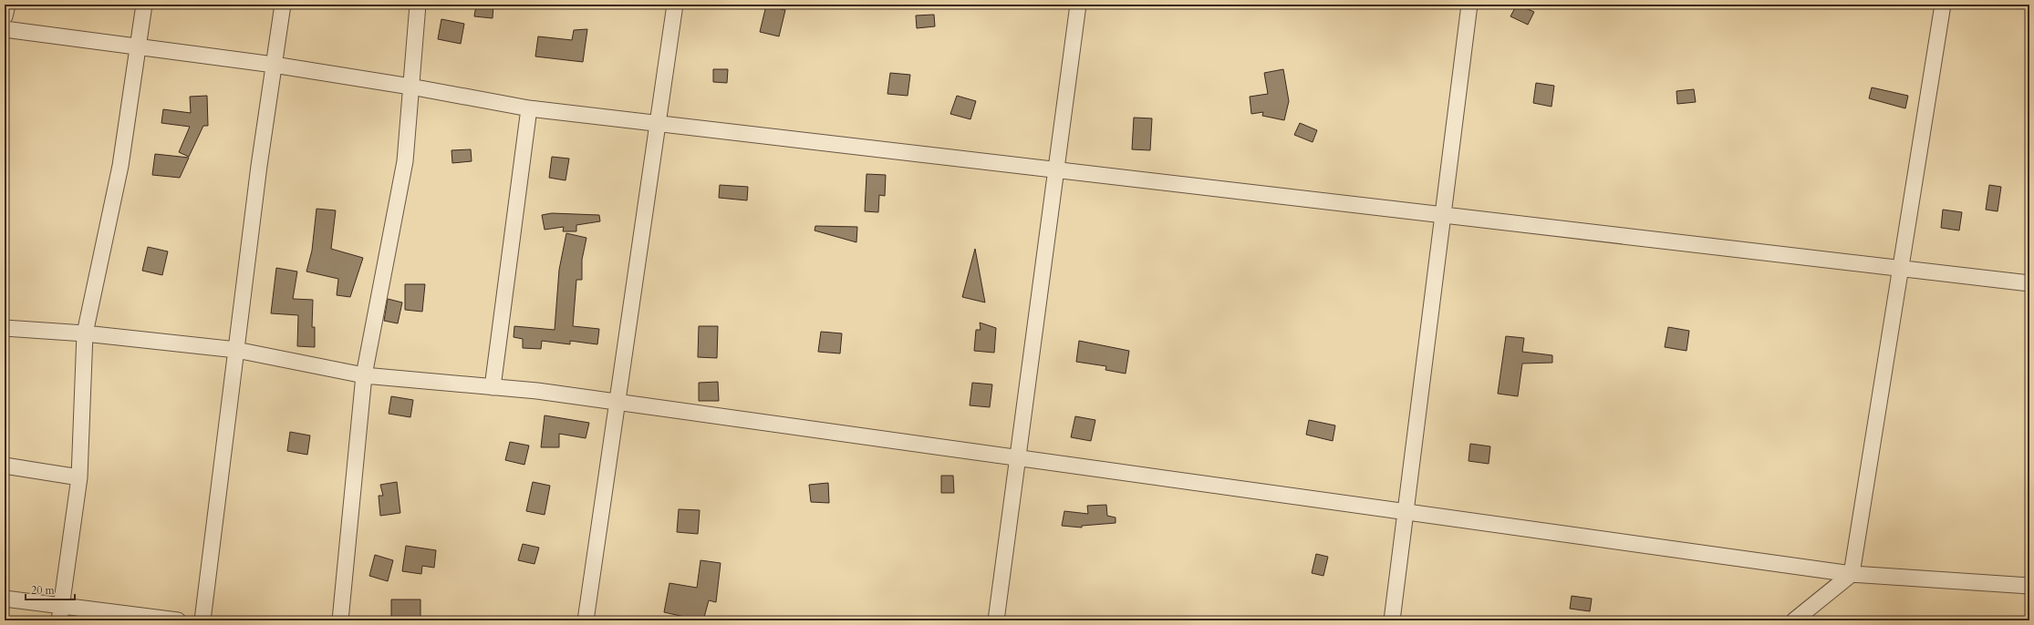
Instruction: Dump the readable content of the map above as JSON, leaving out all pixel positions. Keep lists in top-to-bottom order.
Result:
{
  "scale_bar": "20 m"
}
